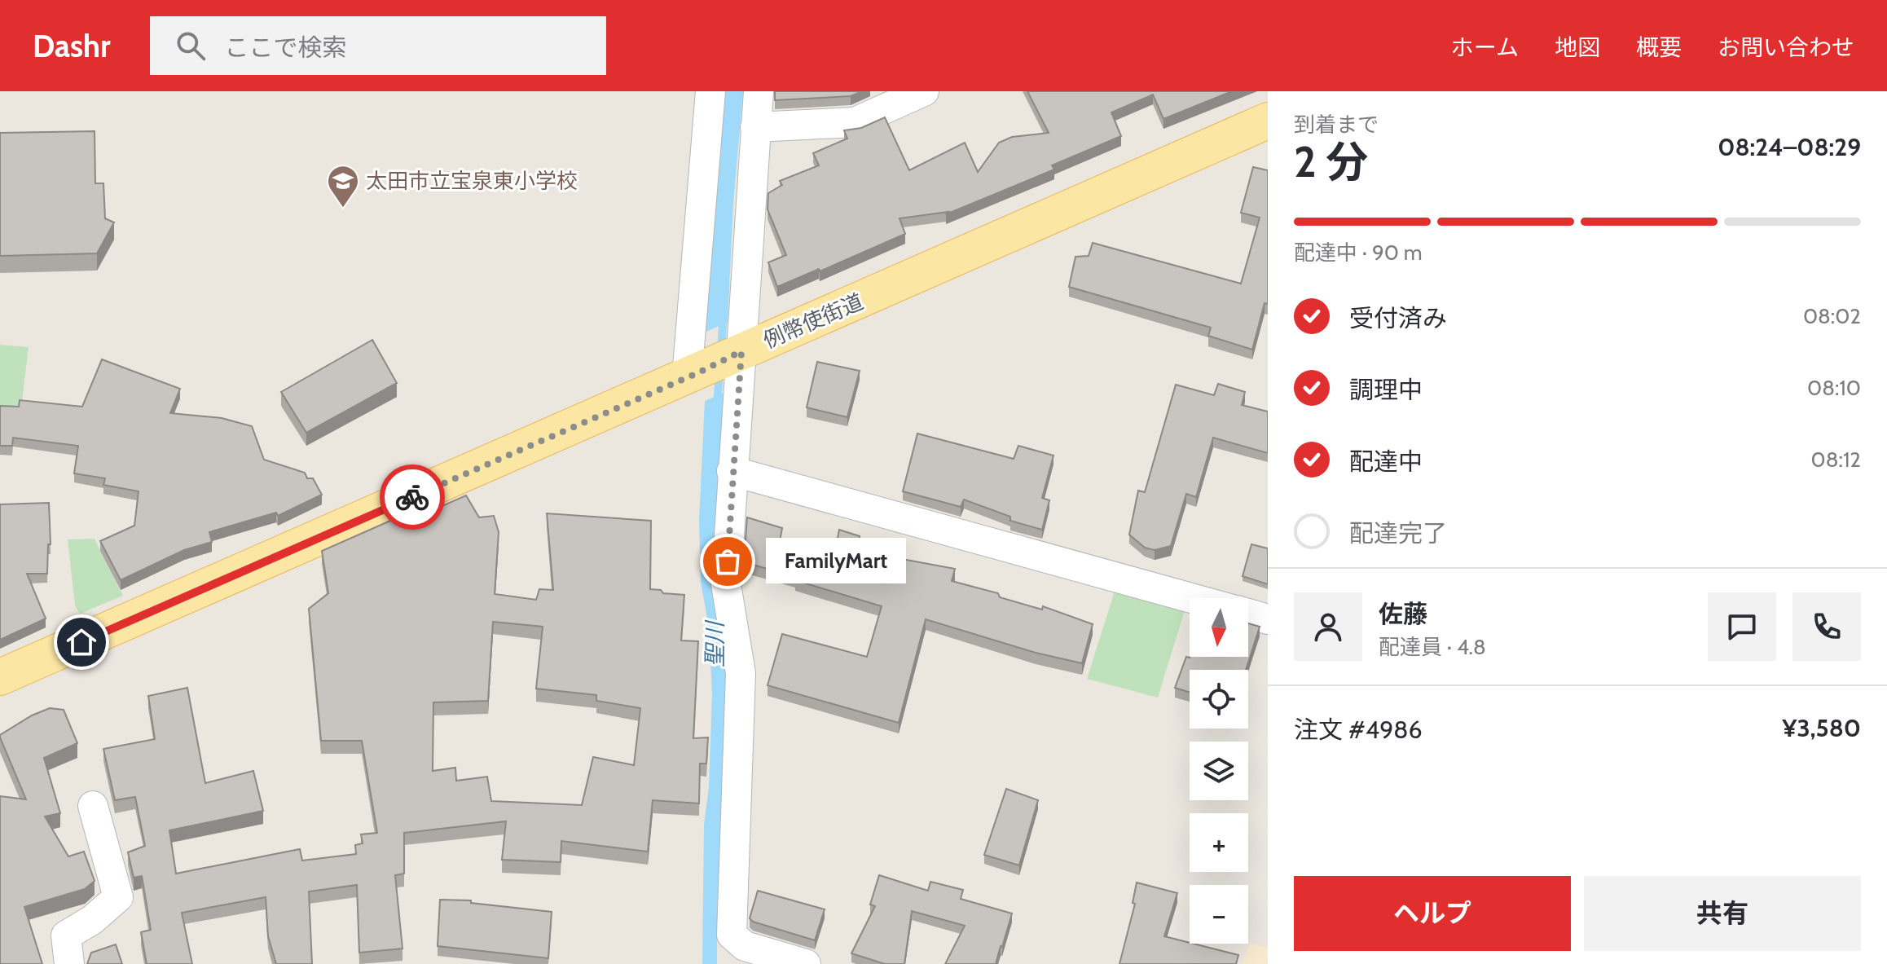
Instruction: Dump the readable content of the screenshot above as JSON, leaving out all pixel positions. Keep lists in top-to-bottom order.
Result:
{
  "streets": {
    "main road": ["例幣使街道"]
  },
  "water": ["聖川"],
  "places": {
    "school or university": ["太田市立宝泉東小学校"],
    "other": ["FamilyMart"]
  },
  "north": "bottom",
  "page": {
    "header": "Dashr",
    "search": "ここで検索",
    "nav": [
      "ホーム",
      "地図",
      "概要",
      "お問い合わせ"
    ],
    "heading": ["2 分", "到着まで", "08:24–08:29"],
    "panel": [
      "佐藤",
      "配達員 · 4.8",
      "注文 #4986",
      "¥3,580"
    ],
    "bar": "配達中 · 90 m",
    "list": [
      ["受付済み", "08:02"],
      ["調理中", "08:10"],
      ["配達中", "08:12"],
      "配達完了"
    ],
    "bubble": "FamilyMart",
    "map_buttons": ["+", "−"],
    "buttons": ["ヘルプ", "共有"]
  }
}
